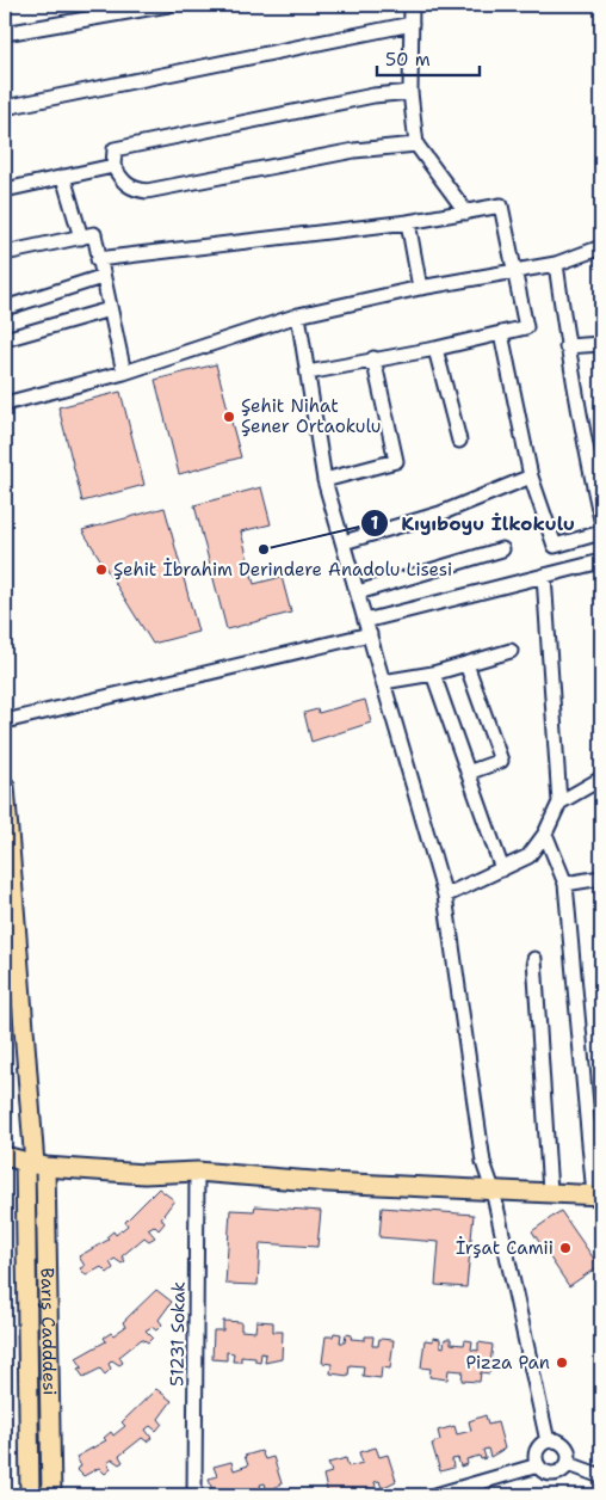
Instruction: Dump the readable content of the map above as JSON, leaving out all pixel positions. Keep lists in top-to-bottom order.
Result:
{
  "streets": {
    "main road": ["Barış Cadddesi"],
    "street": ["51231 Sokak"]
  },
  "places": [
    "Şehit Nihat Şener Ortaokulu",
    "Kıyıboyu İlkokulu",
    "Şehit İbrahim Derindere Anadolu Lisesi",
    "İrşat Camii",
    "Pizza Pan"
  ],
  "scale_bar": "50 m"
}
